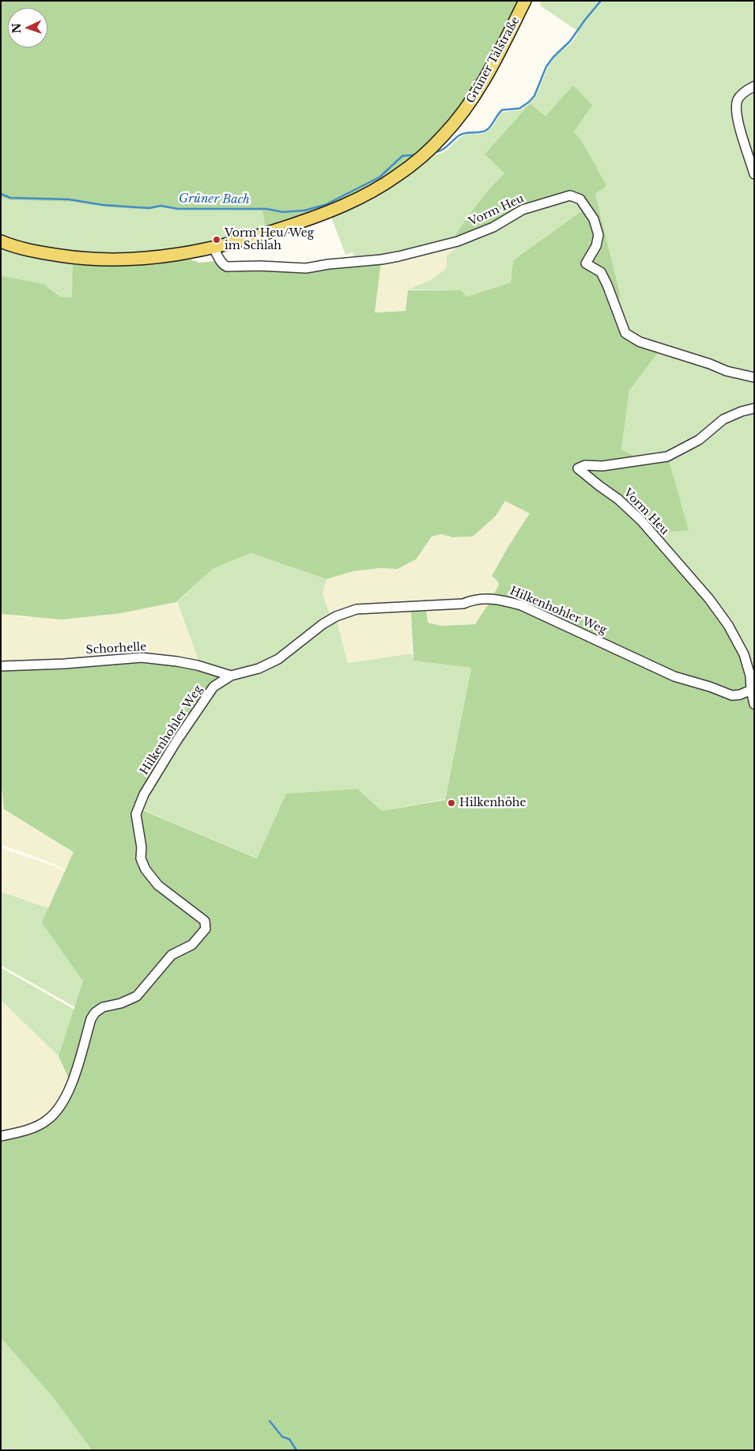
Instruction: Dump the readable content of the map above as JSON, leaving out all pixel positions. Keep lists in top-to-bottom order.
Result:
{
  "streets": {
    "main road": ["Grüner Talstraße"],
    "street": ["Vorm Heu", "Hilkenhohler Weg", "Schorhelle"]
  },
  "crossings": [
    ["Grüner Talstraße", "Vorm Heu"],
    ["Vorm Heu", "Hilkenhohler Weg"],
    ["Hilkenhohler Weg", "Schorhelle"]
  ],
  "water": ["Grüner Bach"],
  "places": ["Vorm Heu/Weg im Schlah", "Hilkenhöhe"],
  "north": "left"
}
